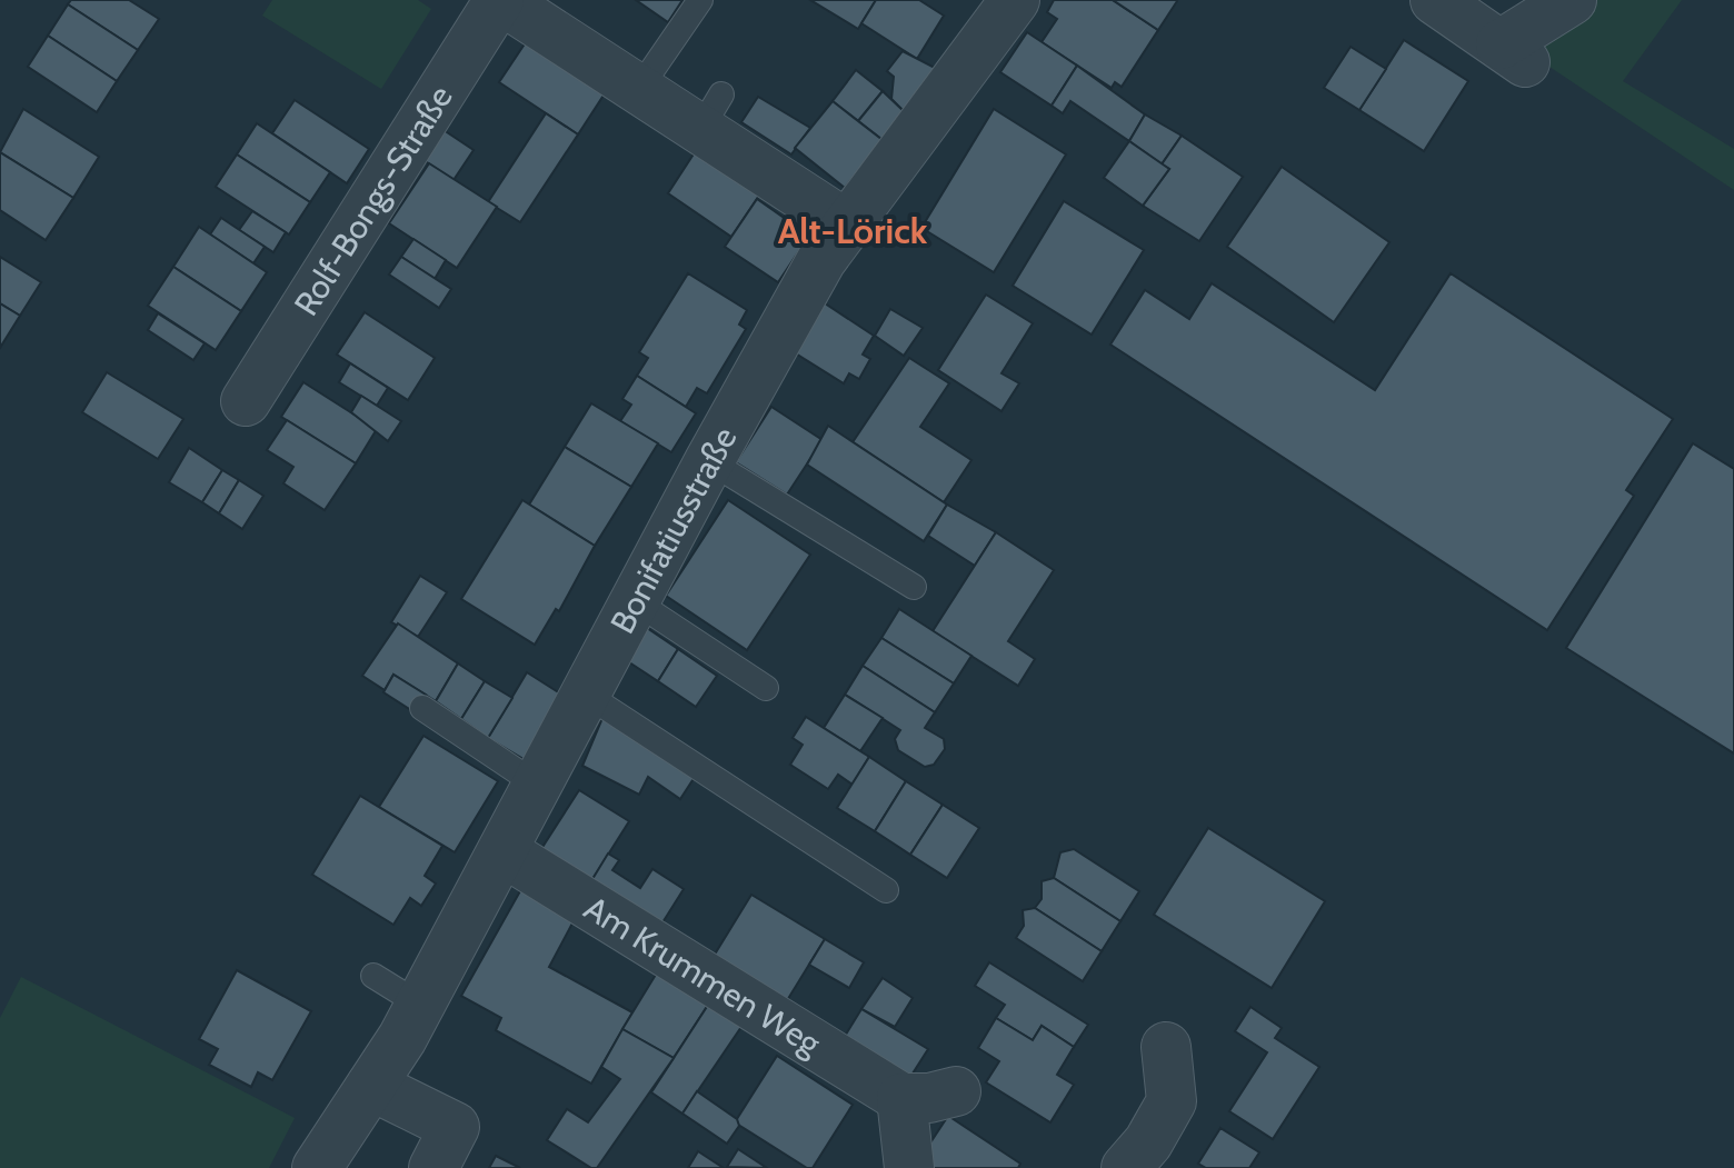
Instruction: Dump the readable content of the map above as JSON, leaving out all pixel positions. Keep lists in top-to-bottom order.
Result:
{
  "streets": {
    "street": ["Rolf-Bongs-Straße", "Bonifatiusstraße", "Am Krummen Weg"]
  },
  "crossings": [
    ["Bonifatiusstraße", "Am Krummen Weg"]
  ],
  "districts": ["Alt-Lörick"]
}
